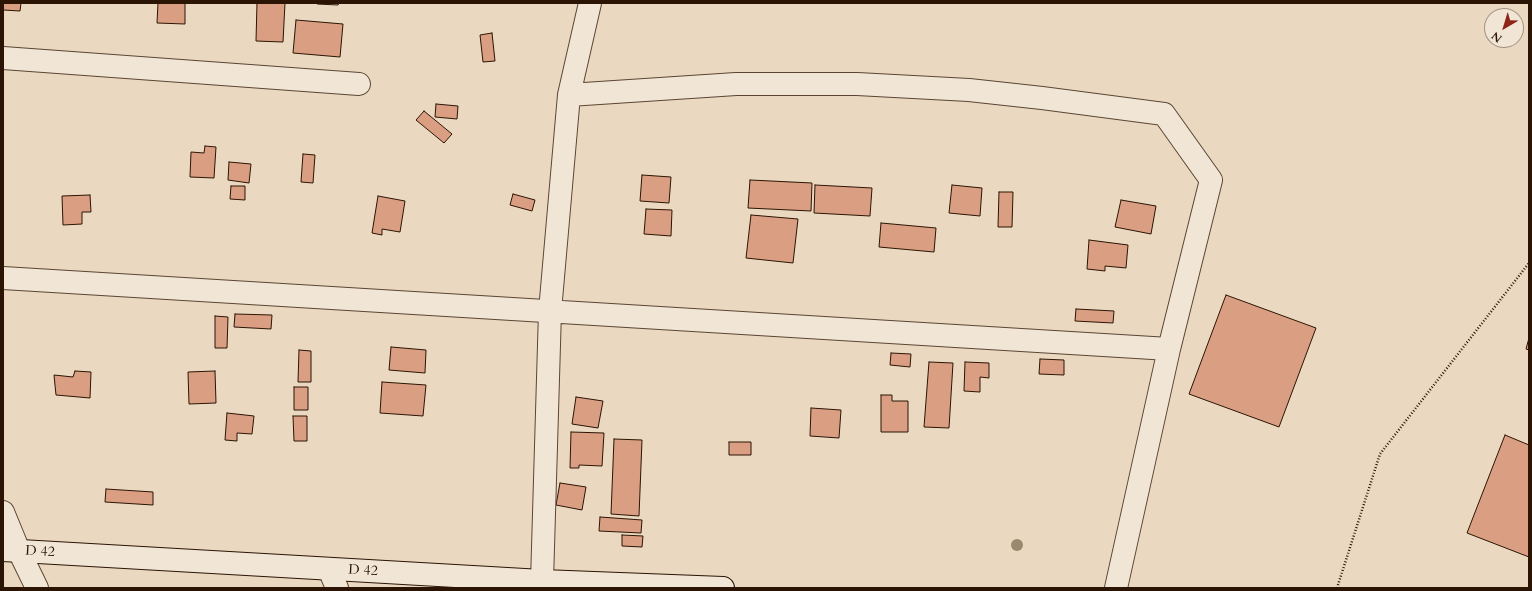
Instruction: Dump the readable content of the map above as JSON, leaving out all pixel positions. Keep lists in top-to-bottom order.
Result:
{
  "streets": {
    "street": ["D 42"]
  },
  "north": "bottom left"
}
